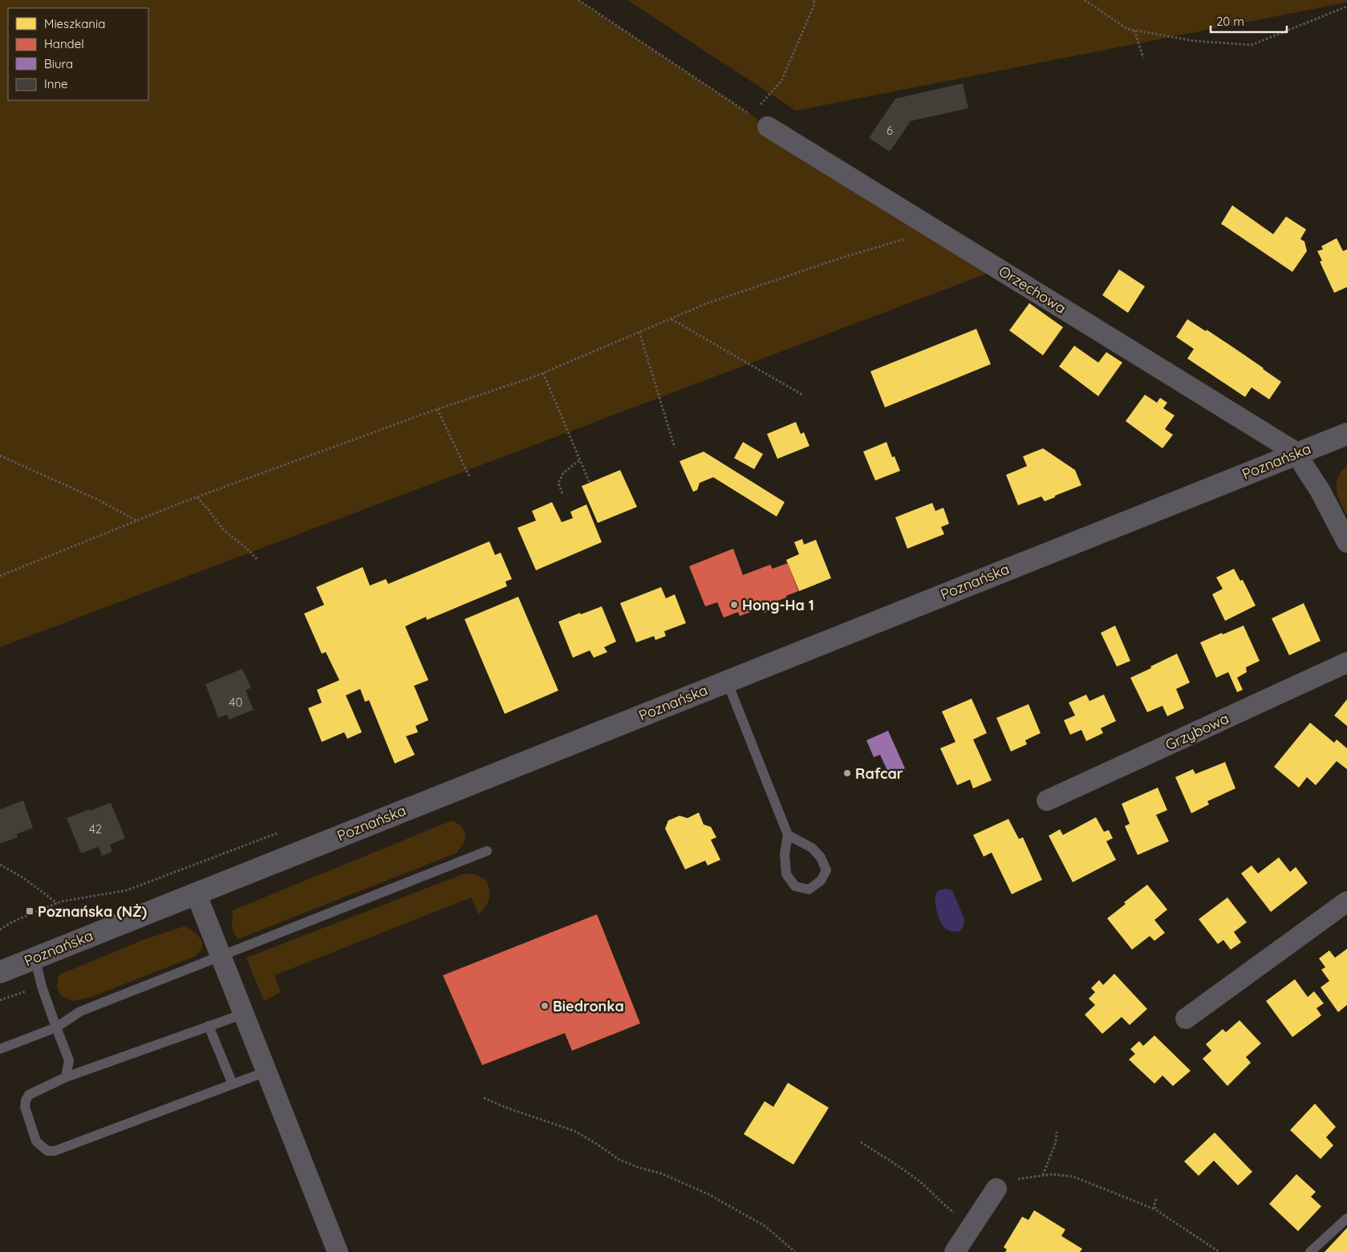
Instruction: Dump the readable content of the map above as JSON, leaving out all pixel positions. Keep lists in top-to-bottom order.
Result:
{
  "streets": {
    "street": ["Orzechowa", "Poznańska", "Grzybowa"]
  },
  "crossings": [
    ["Orzechowa", "Poznańska"]
  ],
  "places": {
    "other": ["Hong-Ha 1", "Rafcar", "Biedronka"],
    "transit": ["Poznańska (NŻ)"]
  },
  "house_numbers": ["6", "40", "42"],
  "legend": [
    "Mieszkania",
    "Handel",
    "Biura",
    "Inne"
  ],
  "scale_bar": "20 m"
}
